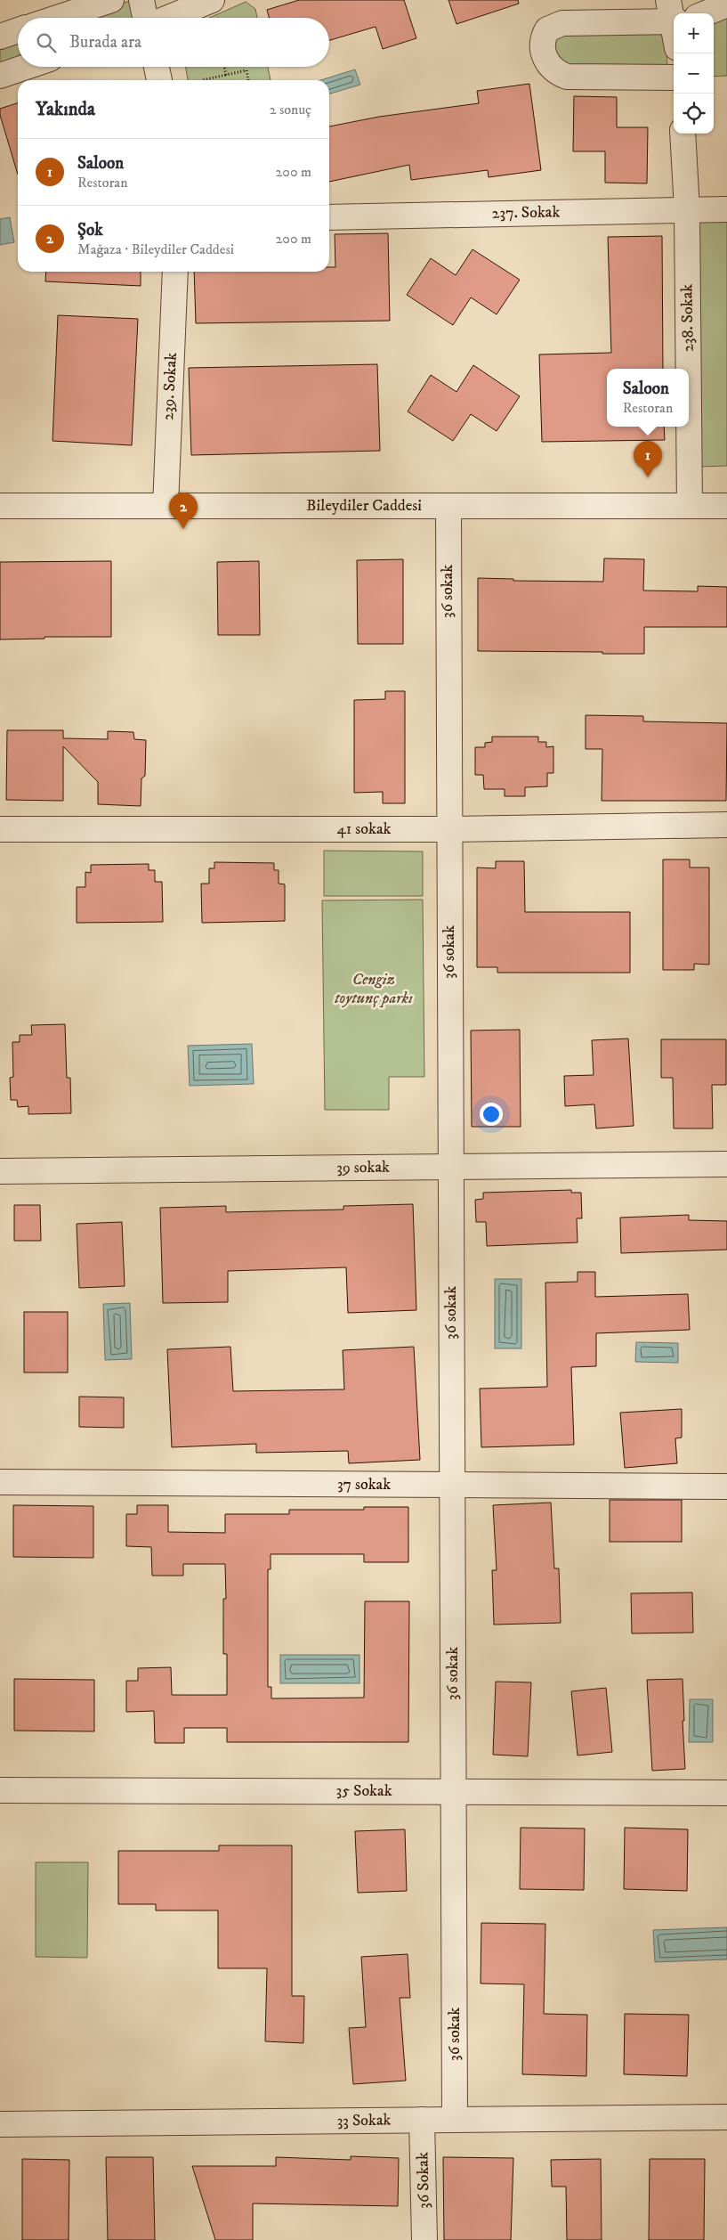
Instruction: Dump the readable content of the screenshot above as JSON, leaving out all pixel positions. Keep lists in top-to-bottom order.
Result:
{
  "streets": {
    "street": [
      "237. Sokak",
      "238. Sokak",
      "239. Sokak",
      "Bileydiler Caddesi",
      "36 sokak",
      "41 sokak",
      "39 sokak",
      "37 sokak",
      "35 Sokak",
      "33 Sokak",
      "36 Sokak"
    ]
  },
  "crossings": [
    ["237. Sokak", "238. Sokak"],
    ["238. Sokak", "Bileydiler Caddesi"],
    ["239. Sokak", "Bileydiler Caddesi"],
    ["Bileydiler Caddesi", "36 sokak"],
    ["36 sokak", "41 sokak"],
    ["36 sokak", "39 sokak"],
    ["36 sokak", "37 sokak"],
    ["36 sokak", "35 Sokak"],
    ["36 sokak", "33 Sokak"],
    ["33 Sokak", "36 Sokak"]
  ],
  "parks": ["Cengiz toytunç parkı"],
  "page": {
    "map_buttons": ["+", "−"],
    "search": "Burada ara",
    "heading": ["Yakında", "2 sonuç"],
    "list": [
      {
        "mark": "1",
        "name": "Saloon",
        "note": "Restoran",
        "value": "200 m"
      },
      {
        "mark": "2",
        "name": "Şok",
        "note": "Mağaza · Bileydiler Caddesi",
        "value": "200 m"
      }
    ],
    "popup": ["Saloon", "Restoran"],
    "pins": ["1", "2"]
  }
}
